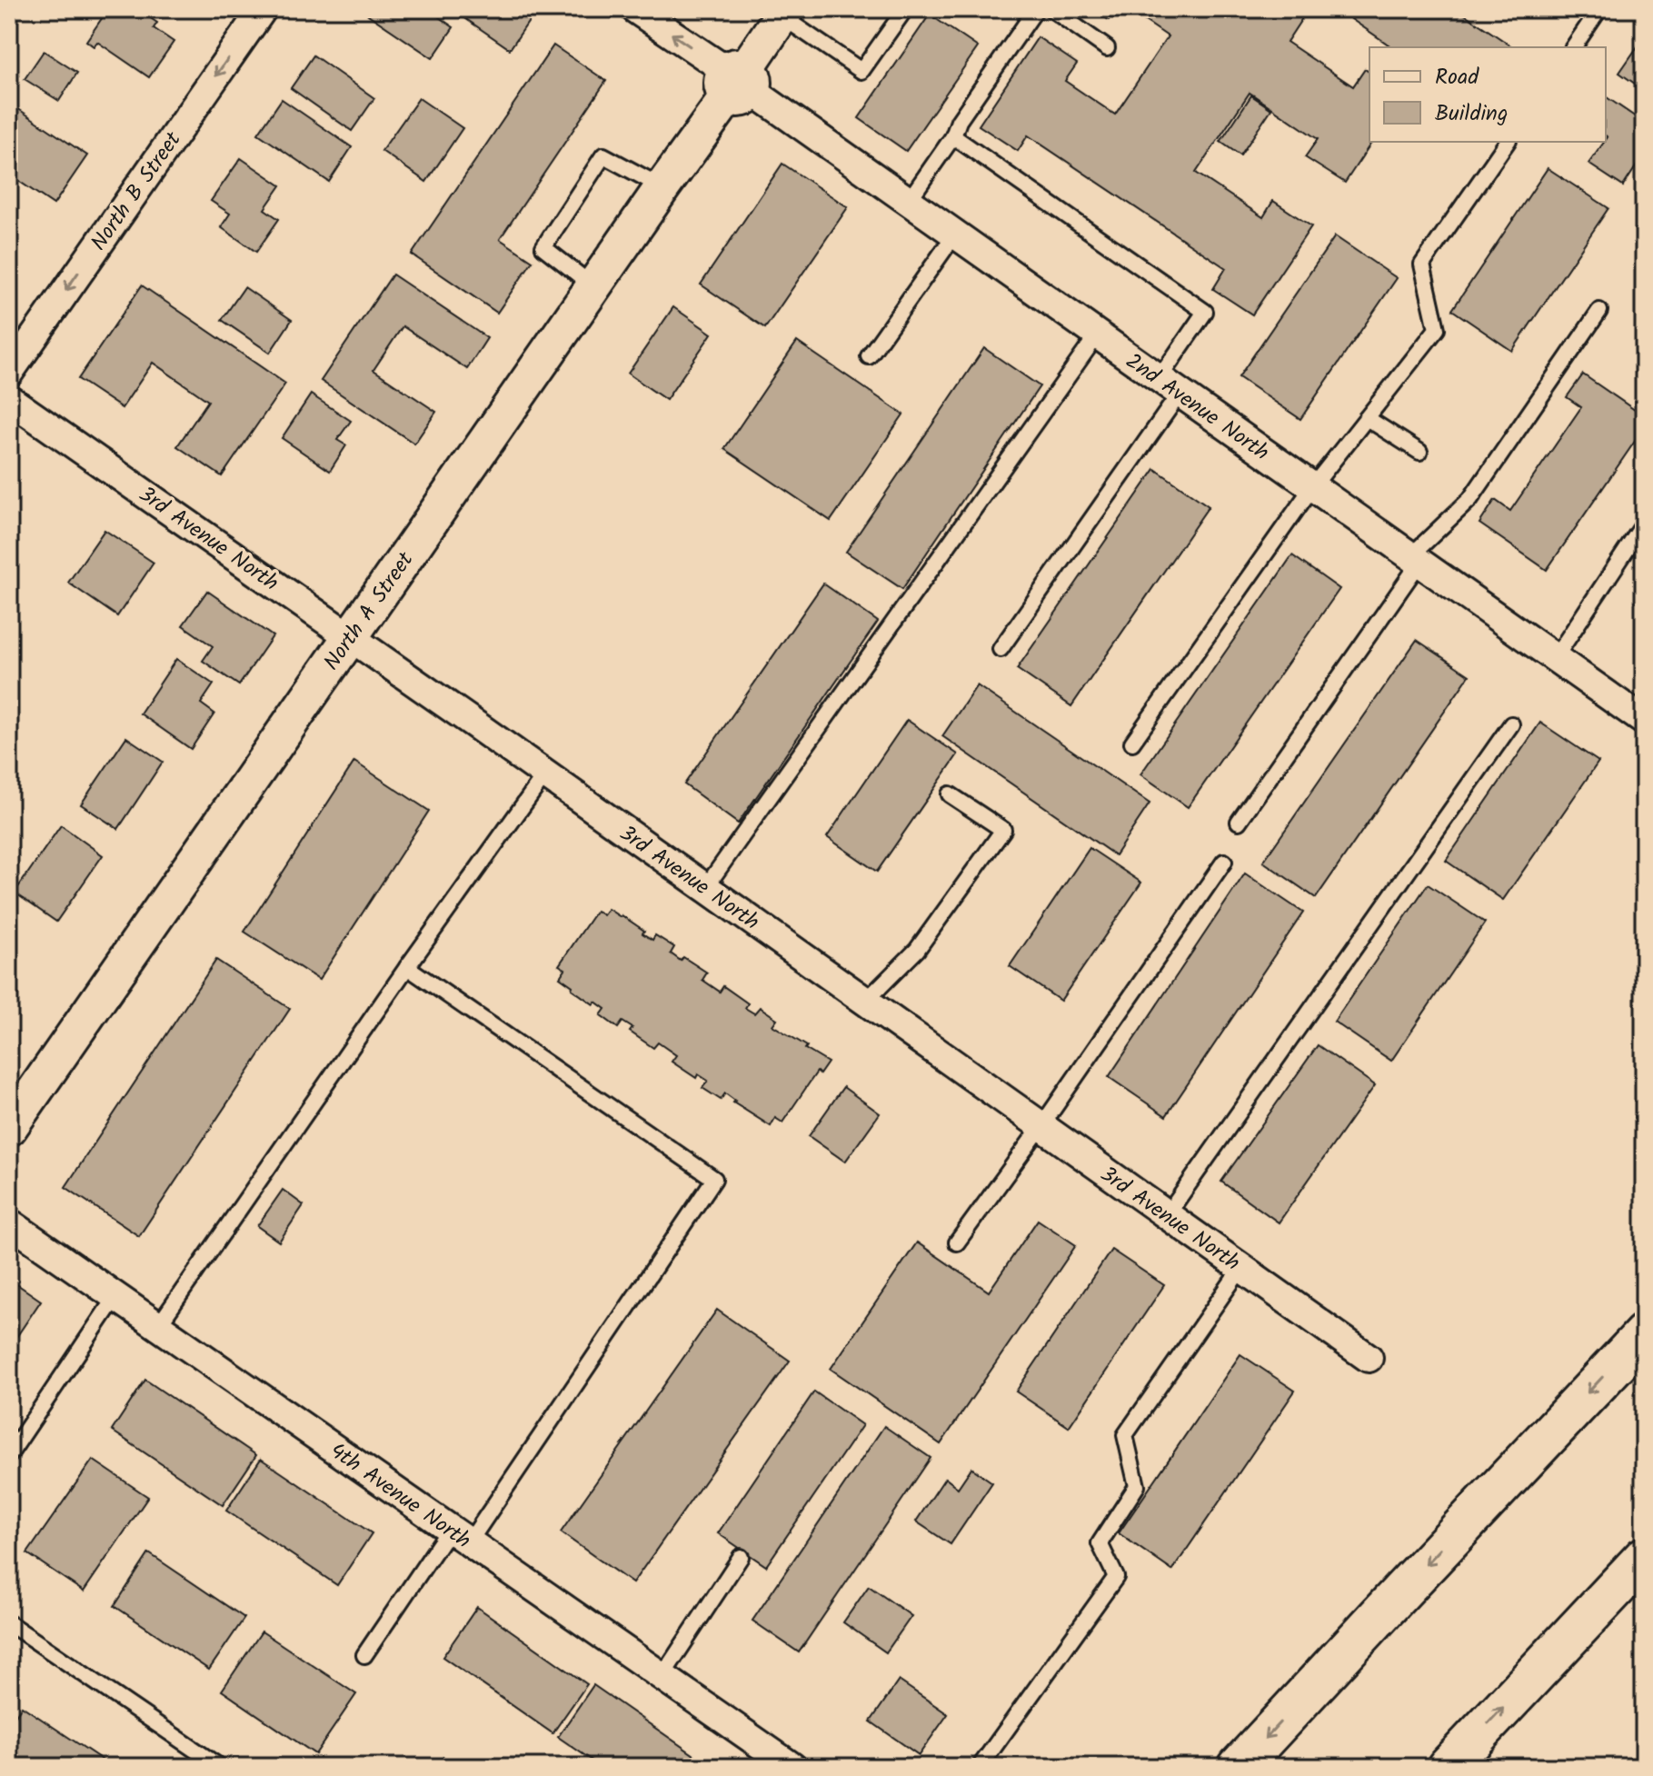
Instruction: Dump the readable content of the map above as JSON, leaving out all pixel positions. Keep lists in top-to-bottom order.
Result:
{
  "streets": {
    "street": [
      "North B Street",
      "2nd Avenue North",
      "3rd Avenue North",
      "North A Street",
      "4th Avenue North"
    ]
  },
  "crossings": [
    ["2nd Avenue North", "North A Street"],
    ["3rd Avenue North", "North A Street"]
  ],
  "one_way": ["North B Street"],
  "legend": ["Road", "Building"]
}
